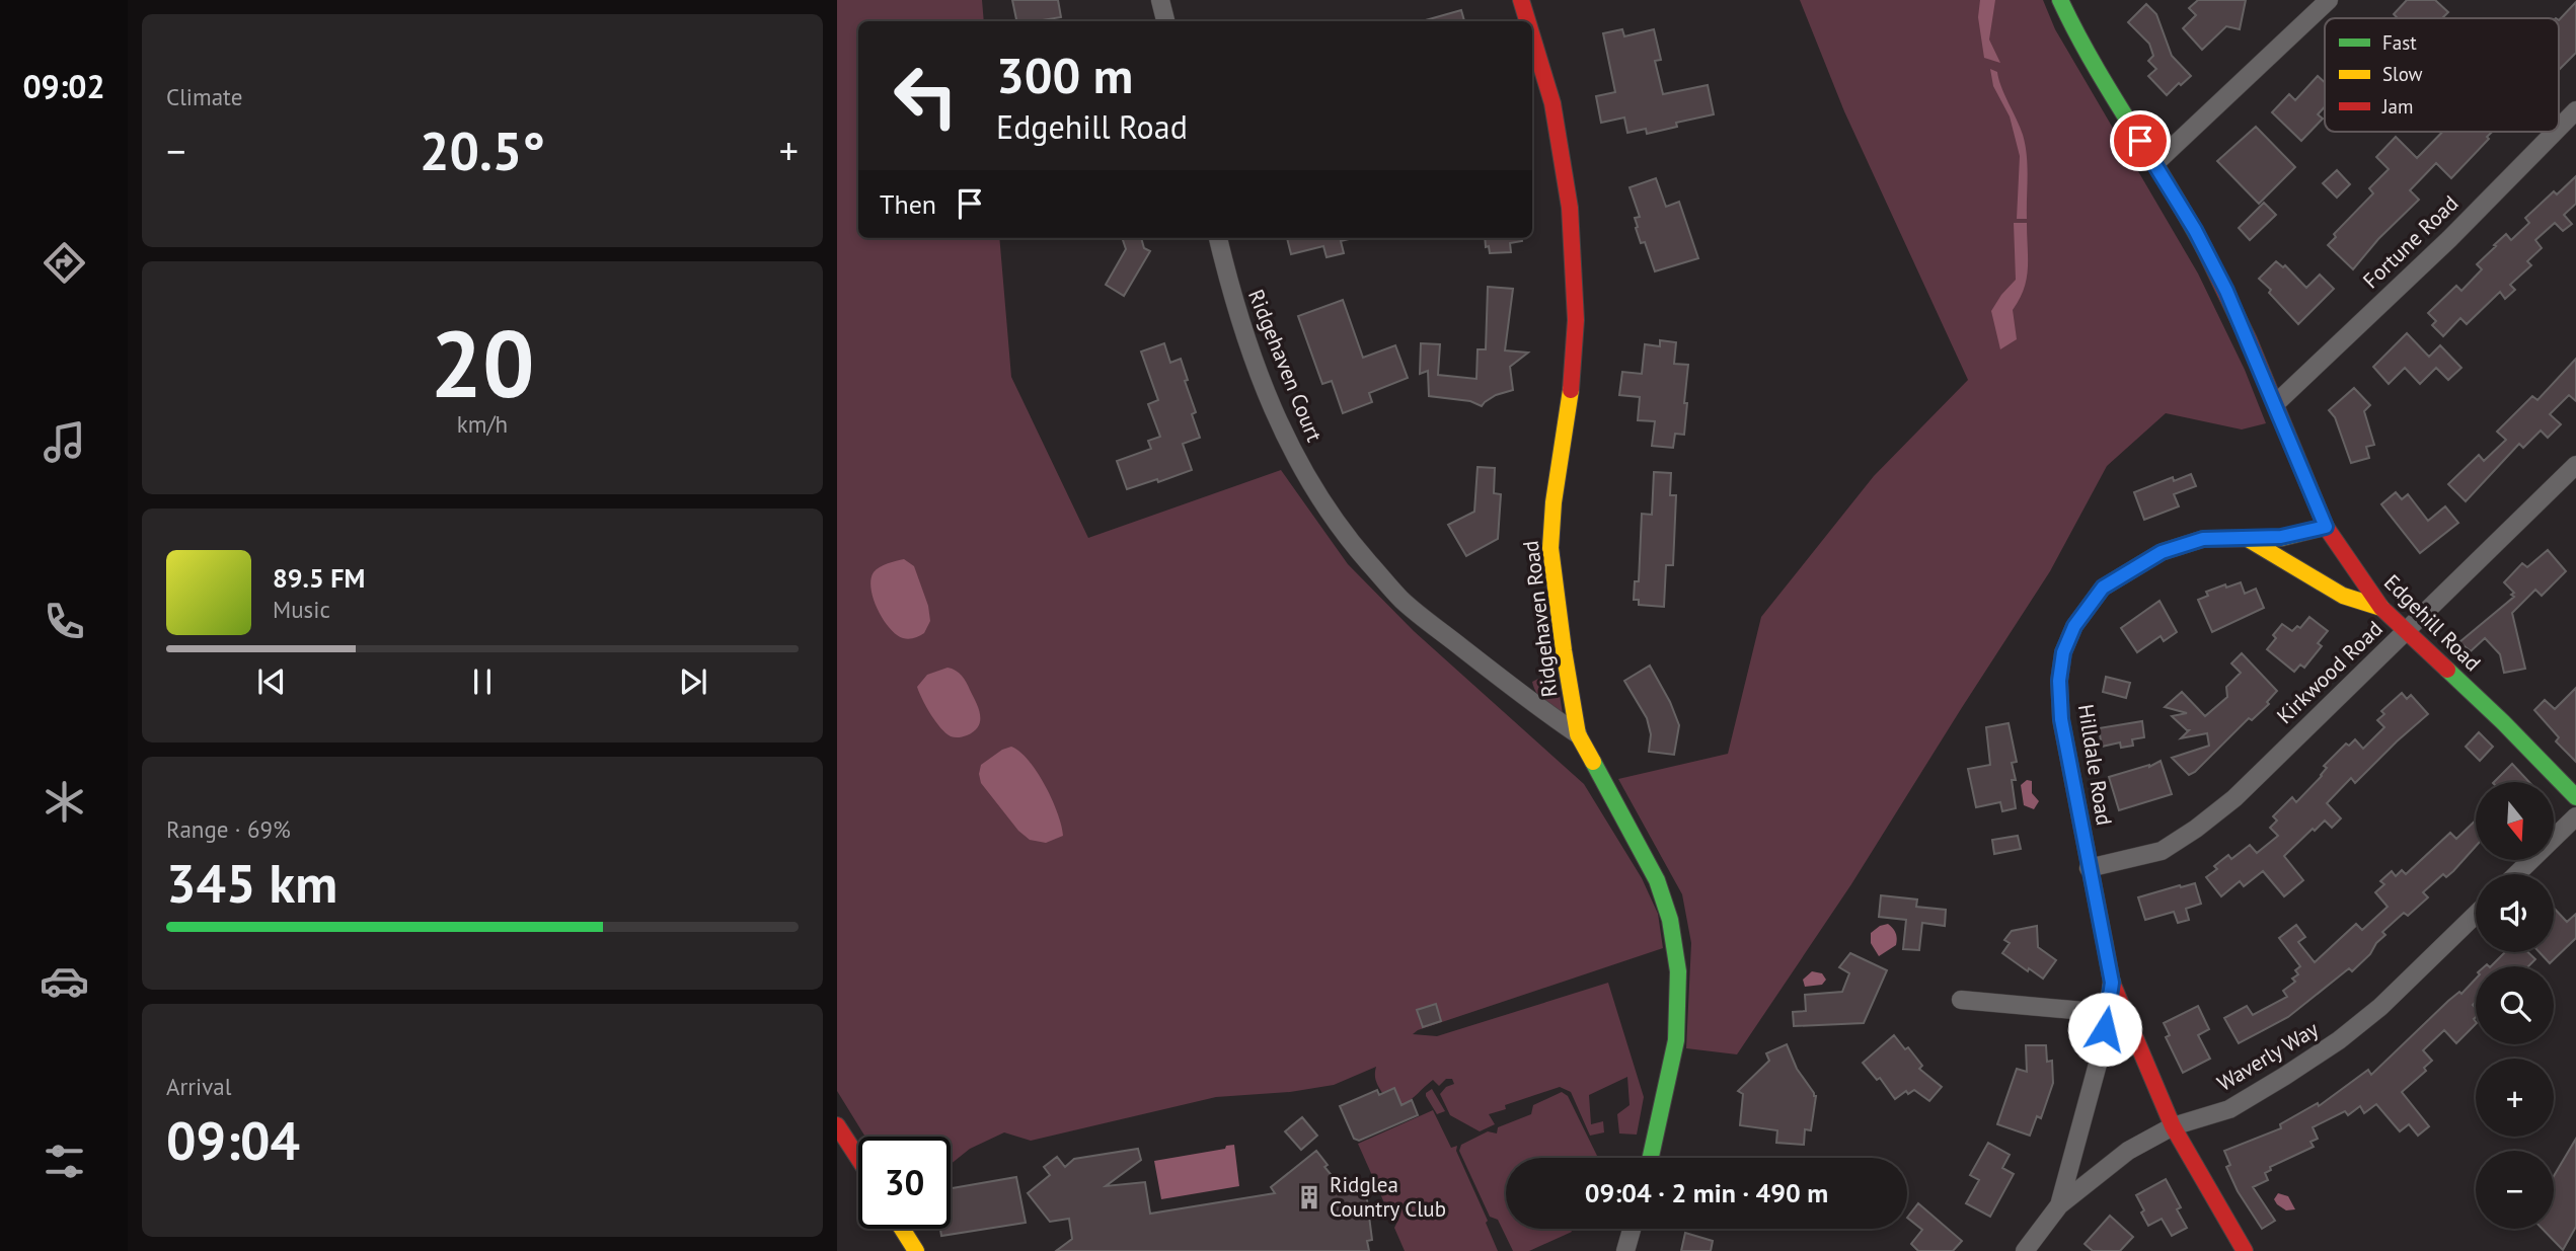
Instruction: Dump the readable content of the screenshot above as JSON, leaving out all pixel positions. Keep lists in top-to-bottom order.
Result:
{
  "streets": {
    "street": [
      "Fortune Road",
      "Ridgehaven Court",
      "Ridgehaven Road",
      "Edgehill Road",
      "Kirkwood Road",
      "Hilldale Road",
      "Waverly Way"
    ]
  },
  "crossings": [
    ["Fortune Road", "Edgehill Road"],
    ["Ridgehaven Court", "Ridgehaven Road"],
    ["Edgehill Road", "Kirkwood Road"],
    ["Edgehill Road", "Hilldale Road"],
    ["Kirkwood Road", "Hilldale Road"],
    ["Hilldale Road", "Waverly Way"]
  ],
  "places": {
    "building": ["Ridglea Country Club"]
  },
  "legend": ["Fast", "Slow", "Jam"],
  "north": "bottom",
  "page": {
    "tabs": "09:02",
    "tile": [
      "Climate",
      ["20", "km/h"],
      ["Range · 69%", "345 km"],
      ["Arrival", "09:04"]
    ],
    "turn": ["300 m", "Edgehill Road"],
    "heat": ["−", "20.5°", "+"],
    "then": "Then",
    "song": ["89.5 FM", "Music"],
    "map_buttons": ["+", "−"],
    "limit": "30",
    "trip": "09:04 · 2 min · 490 m"
  }
}
